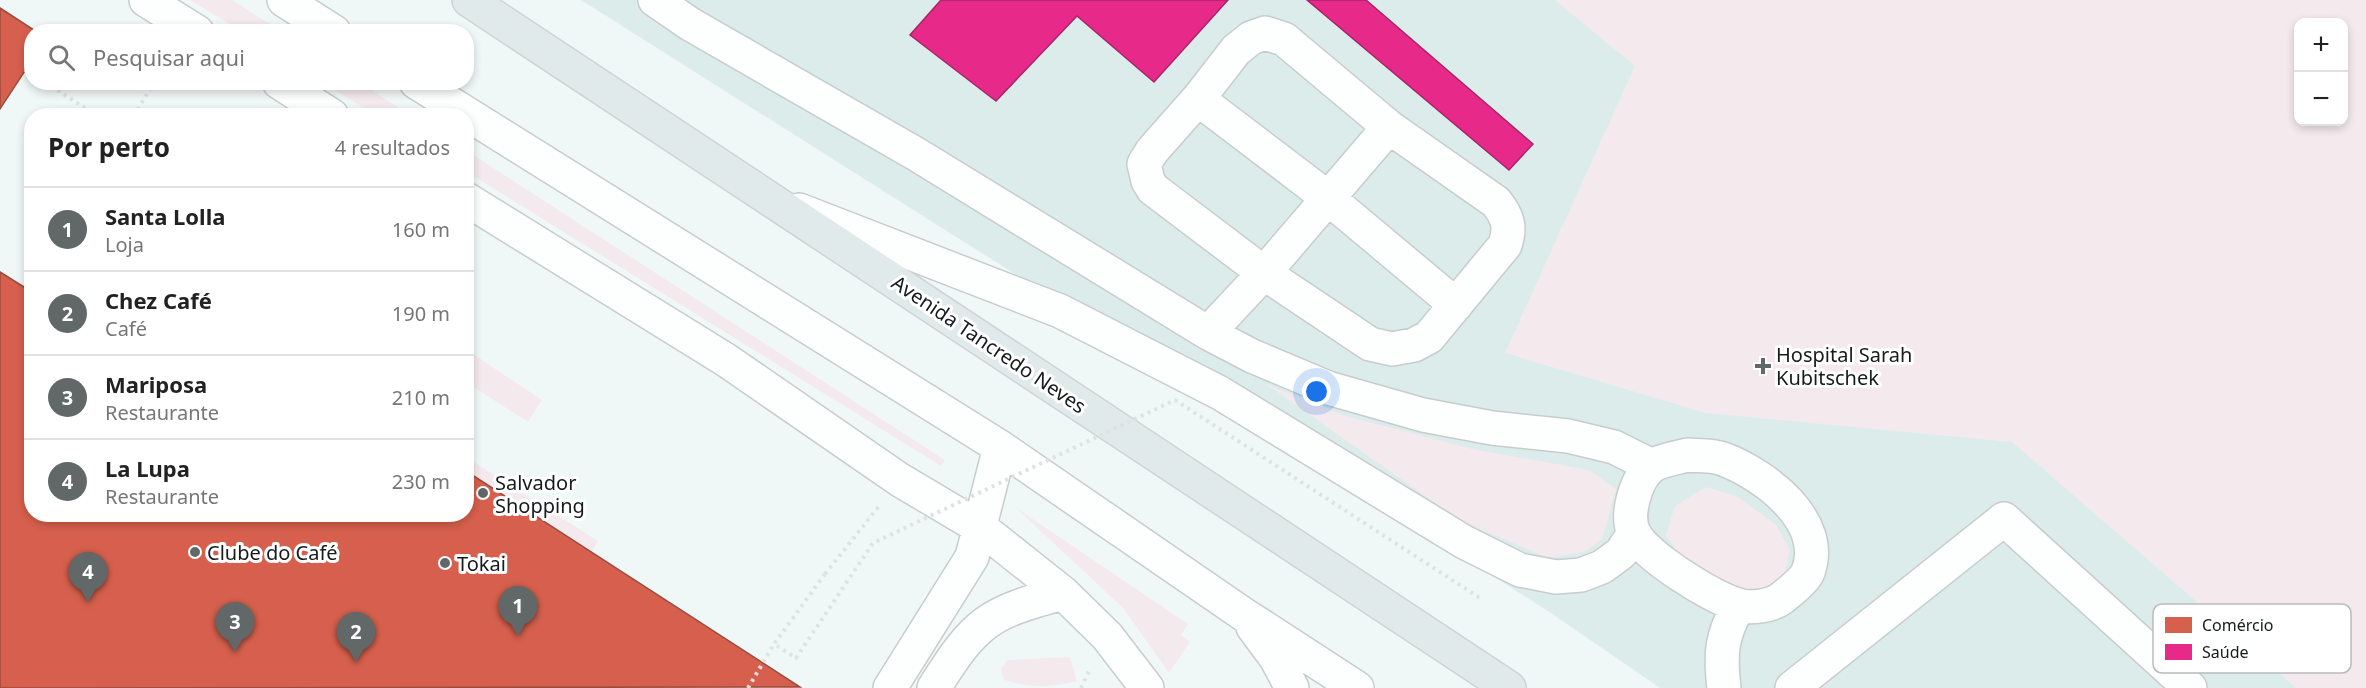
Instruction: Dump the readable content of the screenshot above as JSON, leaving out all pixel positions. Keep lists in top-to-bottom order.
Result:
{
  "streets": {
    "main road": ["Avenida Tancredo Neves"]
  },
  "places": {
    "health": ["Hospital Sarah Kubitschek"],
    "other": ["Salvador Shopping", "Clube do Café", "Tokai"]
  },
  "legend": ["Comércio", "Saúde"],
  "page": {
    "map_buttons": ["+", "−"],
    "search": "Pesquisar aqui",
    "heading": ["Por perto", "4 resultados"],
    "list": [
      {
        "mark": "1",
        "name": "Santa Lolla",
        "note": "Loja",
        "value": "160 m"
      },
      {
        "mark": "2",
        "name": "Chez Café",
        "note": "Café",
        "value": "190 m"
      },
      {
        "mark": "3",
        "name": "Mariposa",
        "note": "Restaurante",
        "value": "210 m"
      },
      {
        "mark": "4",
        "name": "La Lupa",
        "note": "Restaurante",
        "value": "230 m"
      }
    ],
    "pins": [
      "4",
      "1",
      "3",
      "2"
    ]
  }
}
